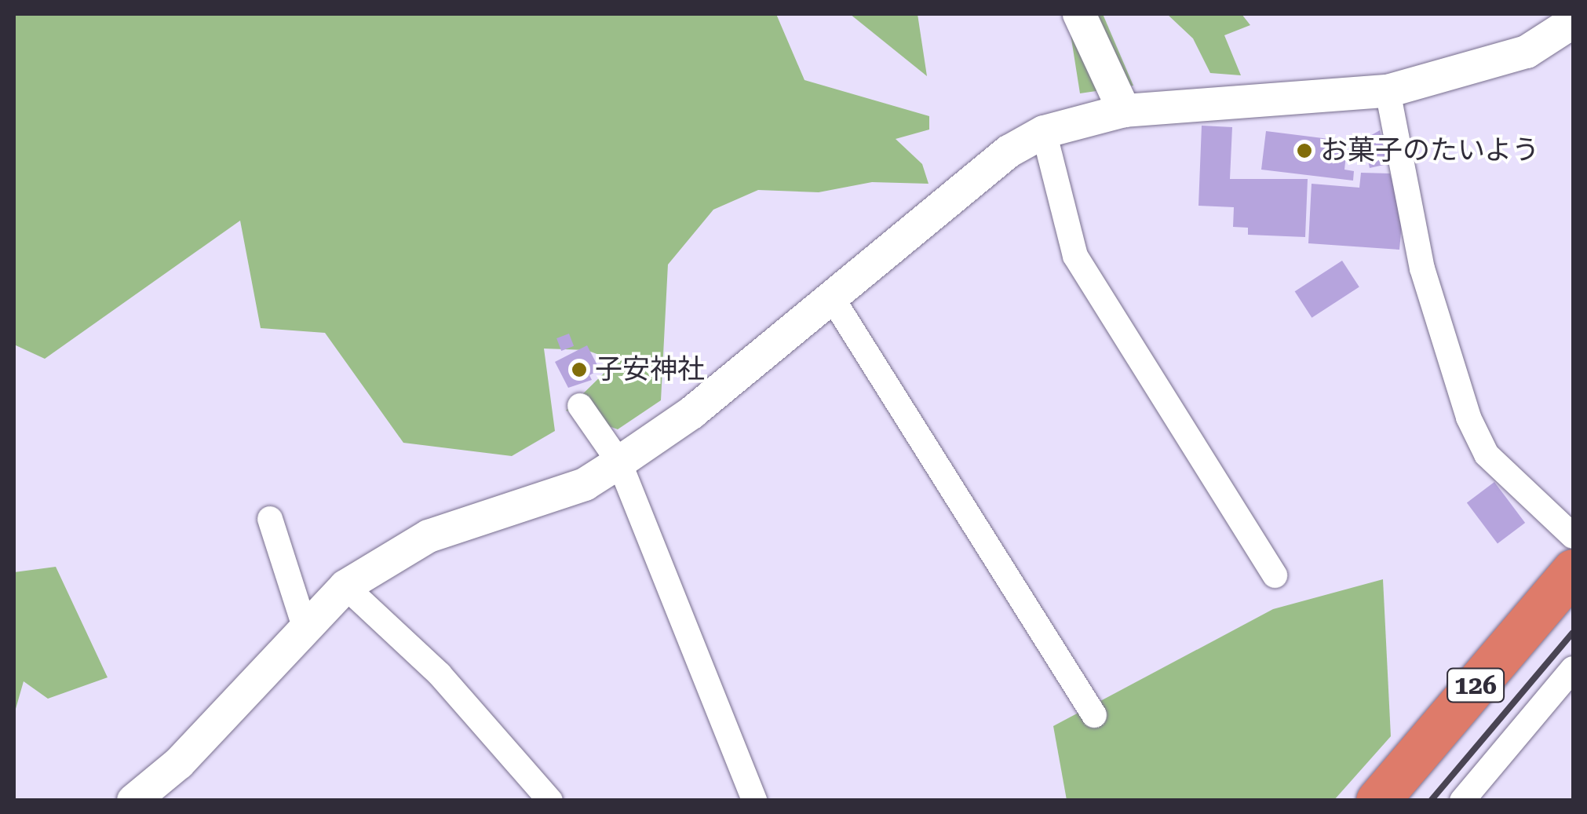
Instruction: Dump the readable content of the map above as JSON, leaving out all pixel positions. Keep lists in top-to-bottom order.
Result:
{
  "streets": {
    "highway": ["126"]
  },
  "places": ["お菓子のたいよう", "子安神社"]
}
